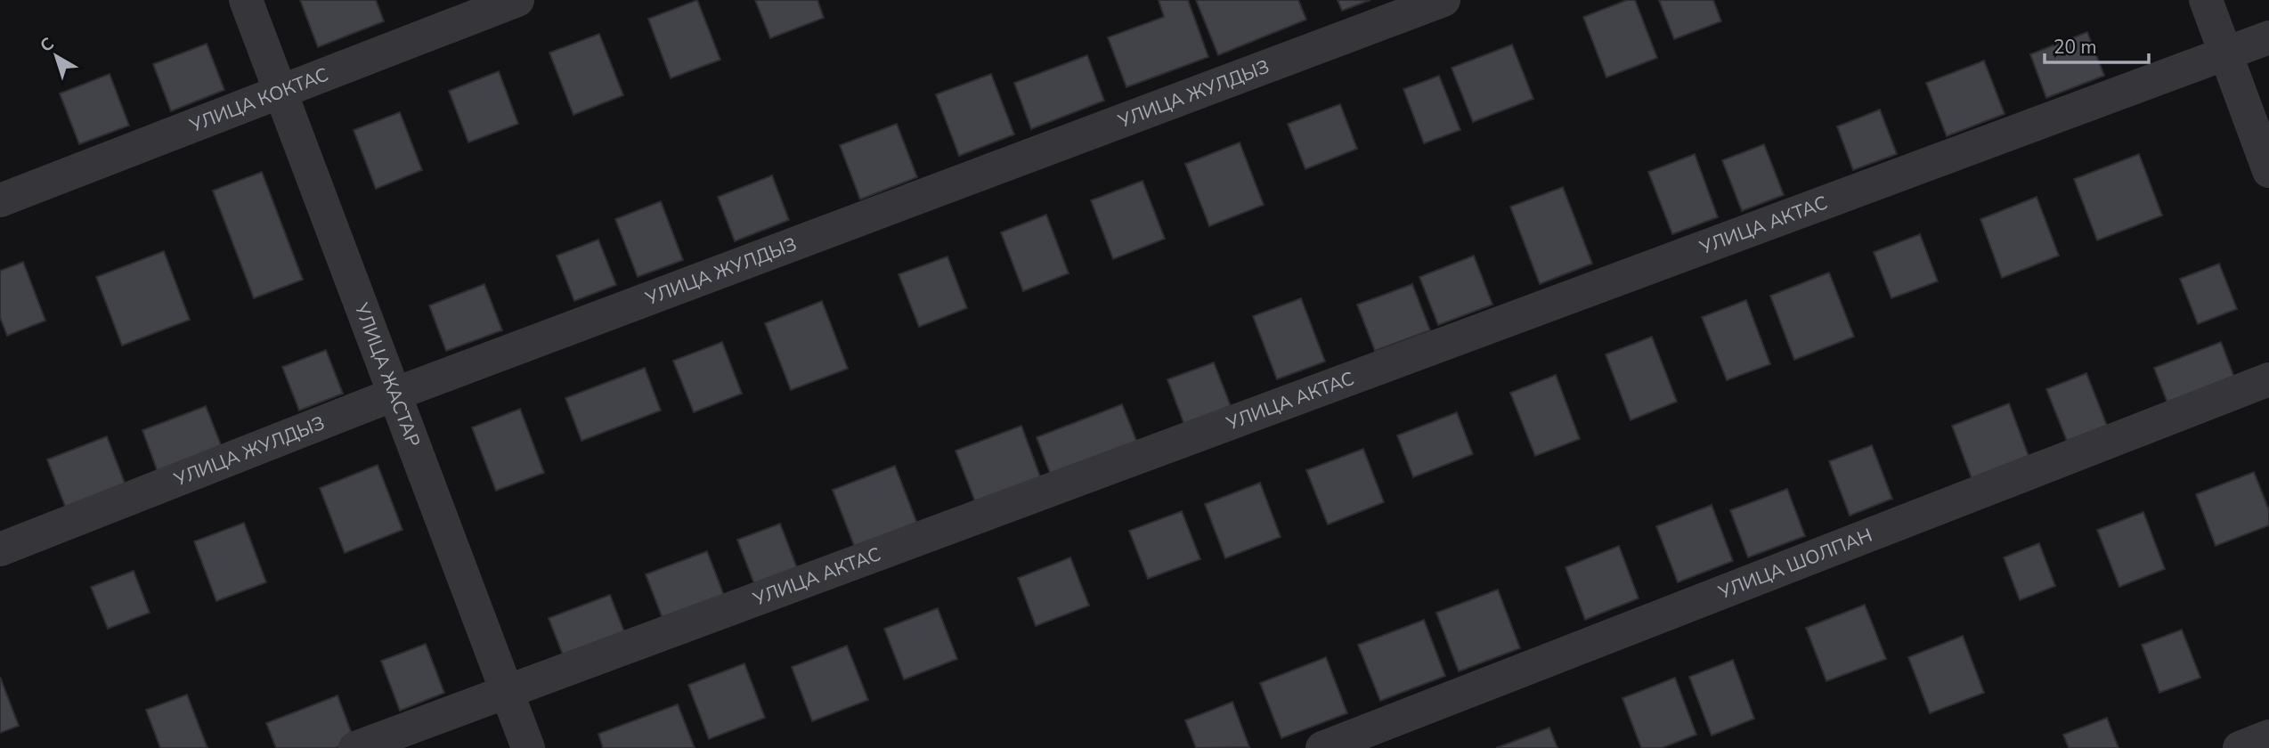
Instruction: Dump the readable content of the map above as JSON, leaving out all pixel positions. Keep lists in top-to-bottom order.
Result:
{
  "streets": {
    "street": [
      "УЛИЦА ЖУЛДЫЗ",
      "УЛИЦА КОКТАС",
      "УЛИЦА АКТАС",
      "УЛИЦА ЖАСТАР",
      "УЛИЦА ШОЛПАН"
    ]
  },
  "crossings": [
    ["УЛИЦА ЖУЛДЫЗ", "УЛИЦА ЖАСТАР"],
    ["УЛИЦА КОКТАС", "УЛИЦА ЖАСТАР"],
    ["УЛИЦА АКТАС", "УЛИЦА ЖАСТАР"]
  ],
  "scale_bar": "20 m",
  "north": "top left"
}
